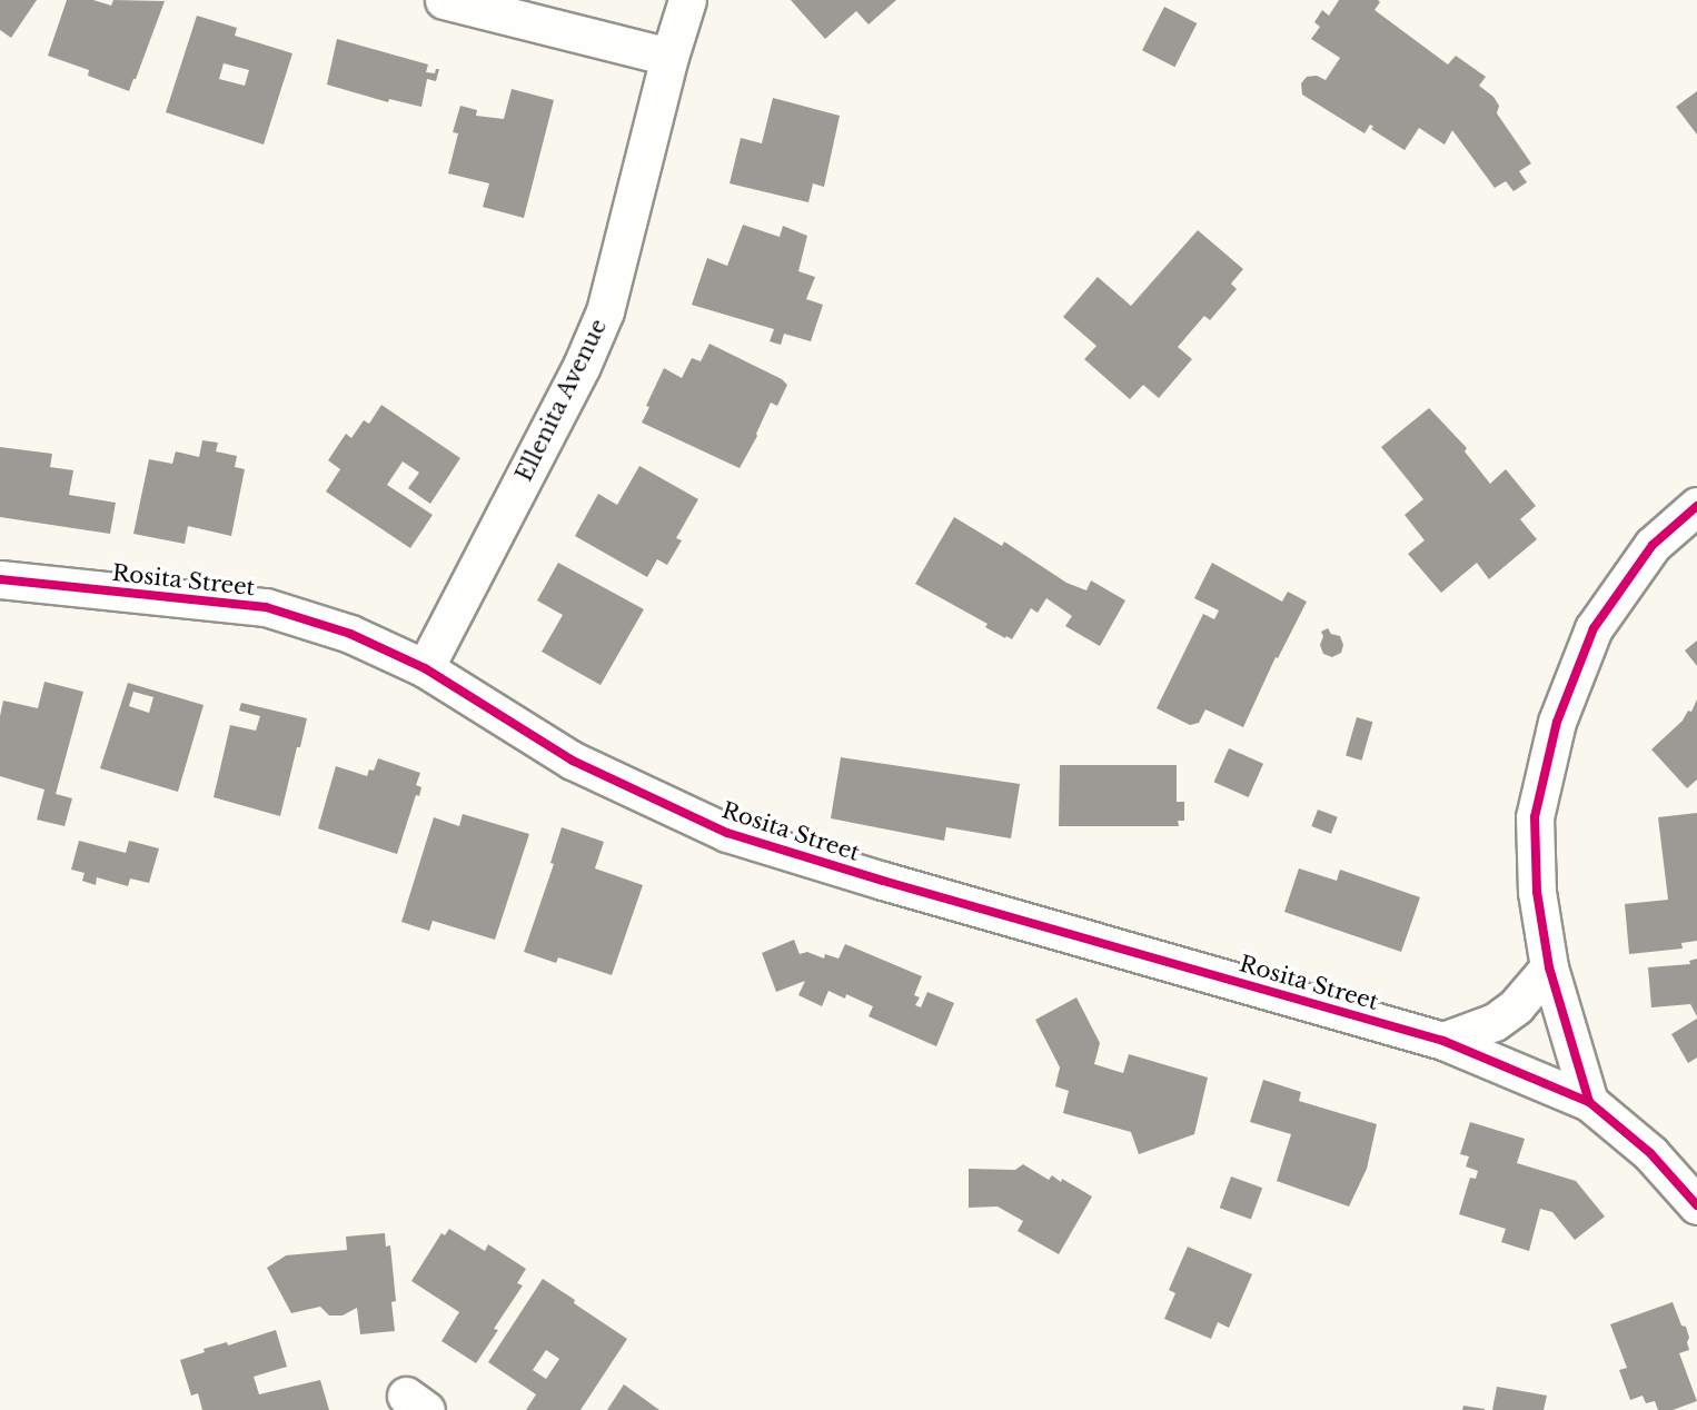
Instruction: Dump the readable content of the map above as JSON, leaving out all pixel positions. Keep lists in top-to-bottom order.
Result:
{
  "streets": {
    "street": ["Ellenita Avenue", "Rosita Street"]
  },
  "crossings": [
    ["Ellenita Avenue", "Rosita Street"]
  ]
}
